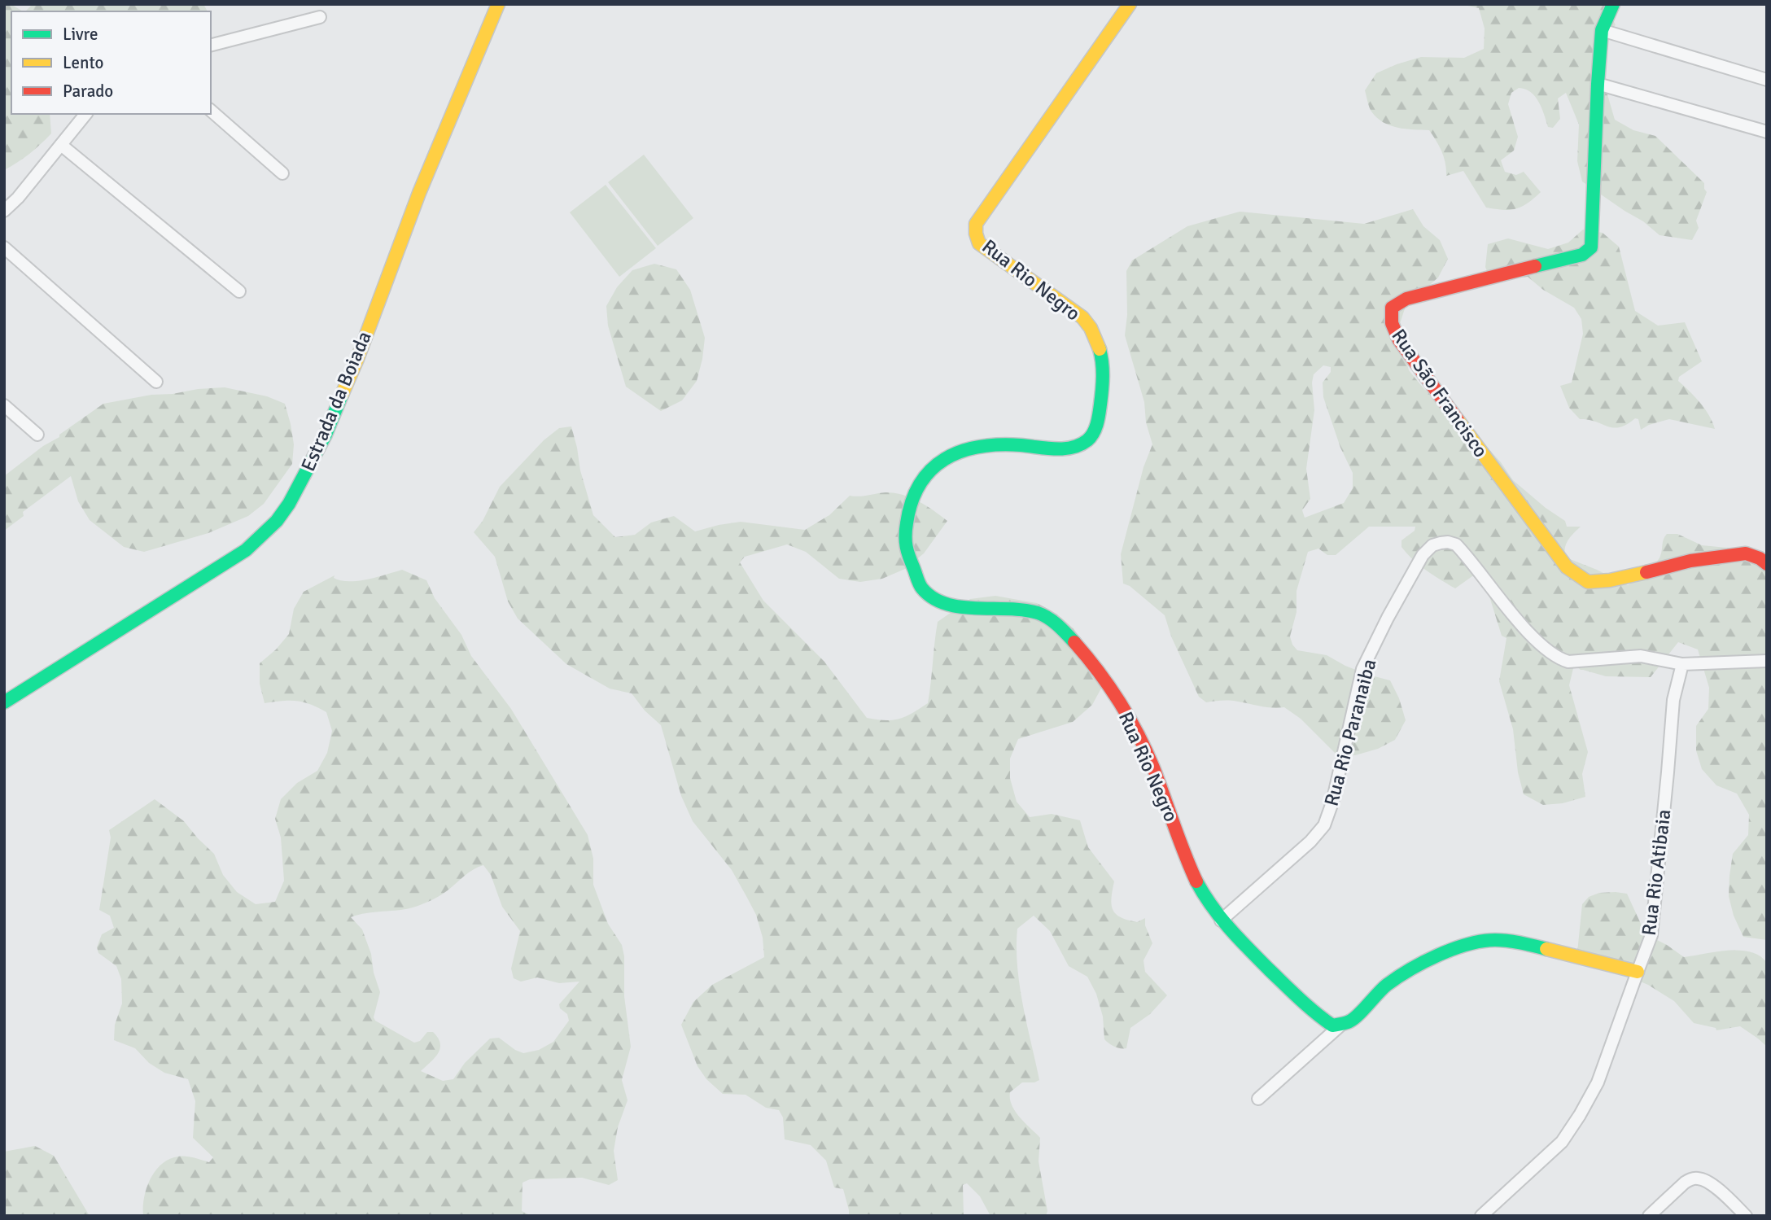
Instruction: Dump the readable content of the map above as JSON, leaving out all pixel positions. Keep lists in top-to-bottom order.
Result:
{
  "streets": {
    "street": [
      "Rua Rio Negro",
      "Rua São Francisco",
      "Estrada da Boiada",
      "Rua Rio Paranaiba",
      "Rua Rio Atibaia"
    ]
  },
  "crossings": [
    ["Rua Rio Negro", "Rua Rio Paranaiba"],
    ["Rua Rio Paranaiba", "Rua Rio Atibaia"]
  ],
  "legend": ["Livre", "Lento", "Parado"]
}
